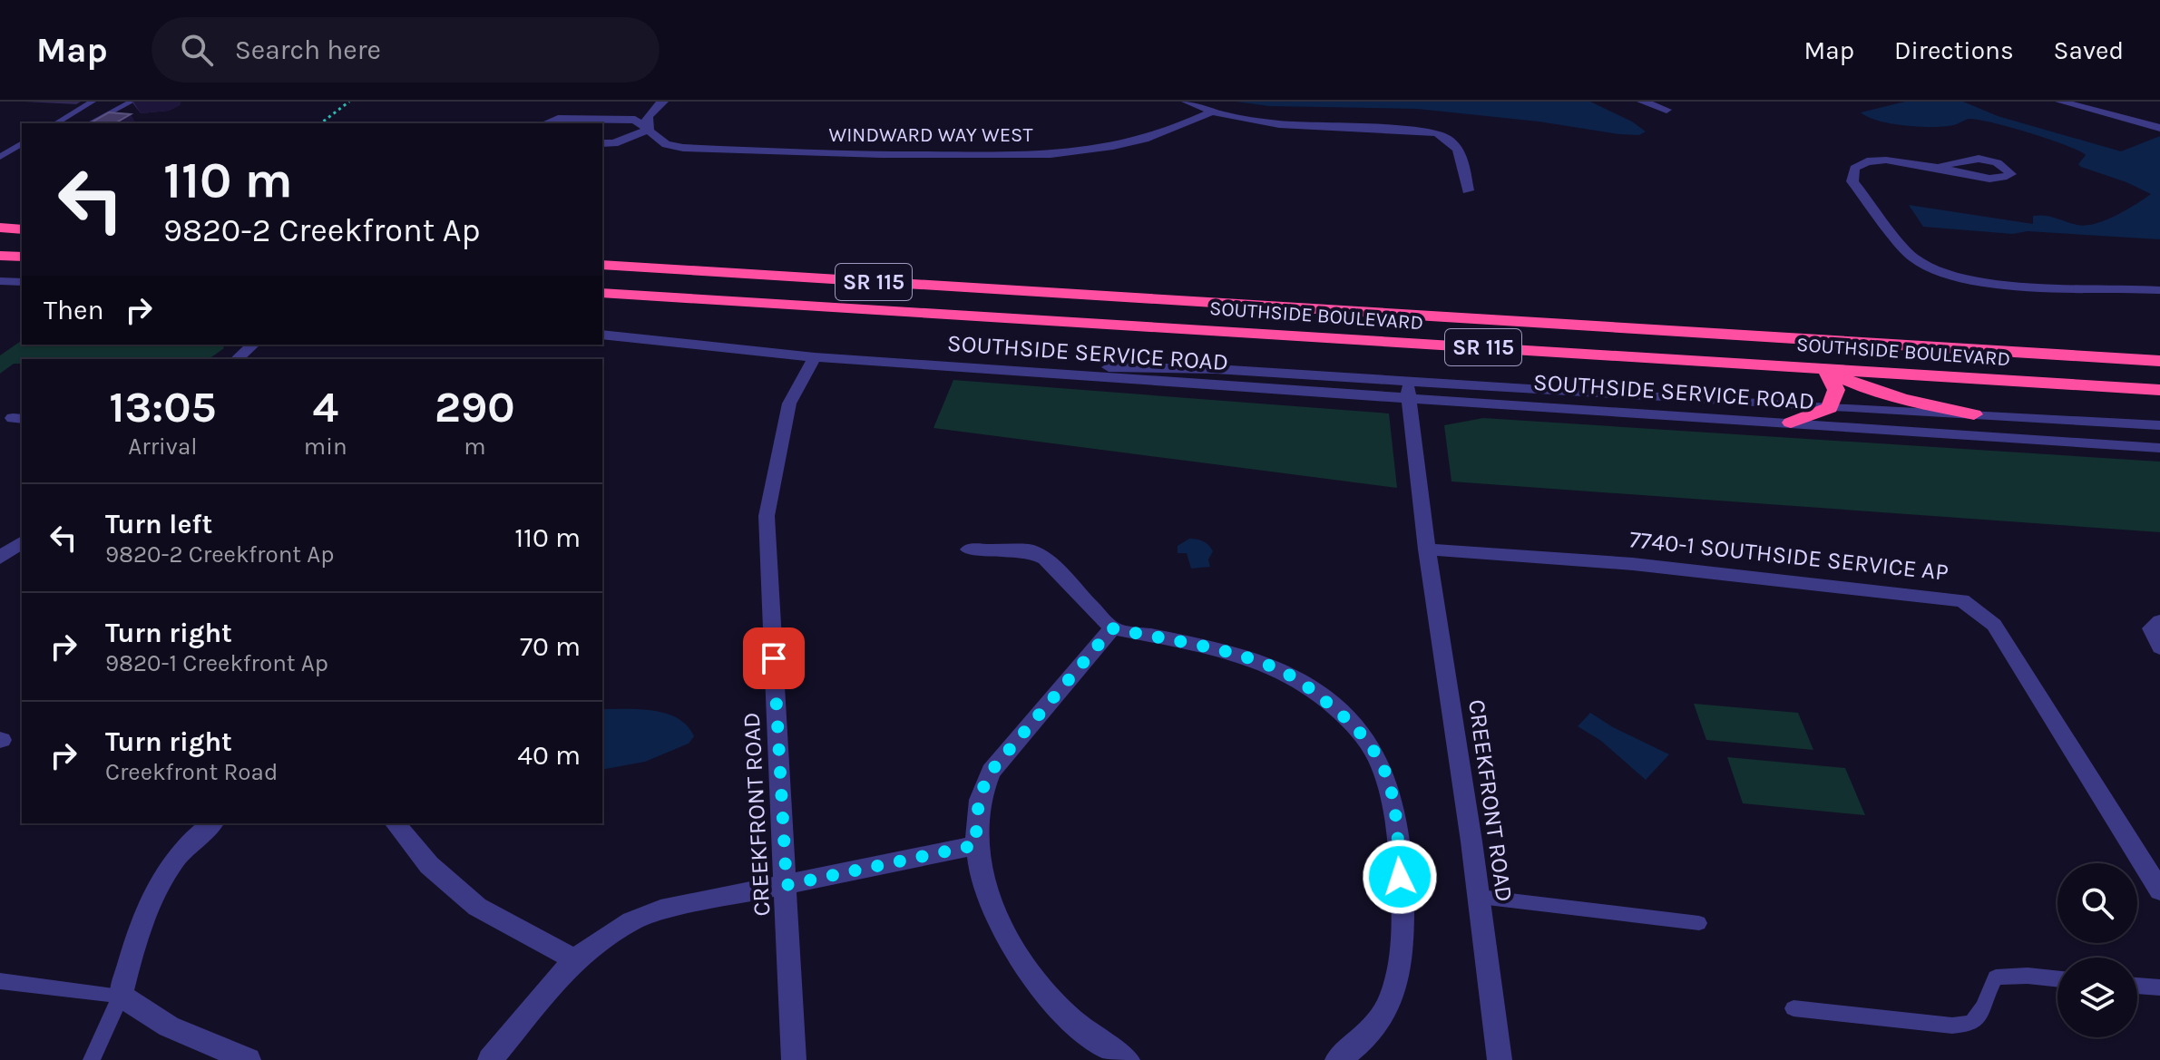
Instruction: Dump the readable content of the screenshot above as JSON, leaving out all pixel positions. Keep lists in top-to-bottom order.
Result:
{
  "streets": {
    "highway": ["SR 115", "SOUTHSIDE BOULEVARD"],
    "street": [
      "WINDWARD WAY WEST",
      "SOUTHSIDE SERVICE ROAD",
      "7740-1 SOUTHSIDE SERVICE AP",
      "CREEKFRONT ROAD"
    ]
  },
  "crossings": [
    ["SOUTHSIDE SERVICE ROAD", "CREEKFRONT ROAD"],
    ["7740-1 SOUTHSIDE SERVICE AP", "CREEKFRONT ROAD"]
  ],
  "page": {
    "header": "Map",
    "search": "Search here",
    "nav": ["Map", "Directions", "Saved"],
    "turn": ["110 m", "9820-2 Creekfront Ap"],
    "then": "Then",
    "eta": [
      "13:05",
      "Arrival",
      "4",
      "min",
      "290",
      "m"
    ],
    "list": [
      {
        "name": "Turn left",
        "note": "9820-2 Creekfront Ap",
        "value": "110 m"
      },
      {
        "name": "Turn right",
        "note": "9820-1 Creekfront Ap",
        "value": "70 m"
      },
      {
        "name": "Turn right",
        "note": "Creekfront Road",
        "value": "40 m"
      }
    ]
  }
}
